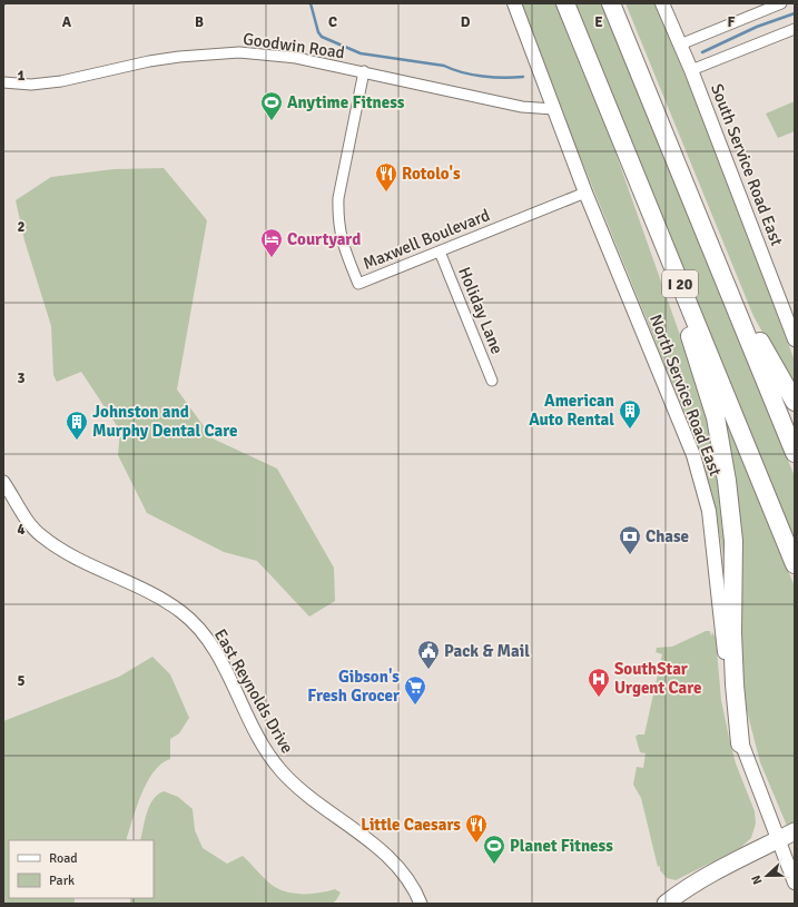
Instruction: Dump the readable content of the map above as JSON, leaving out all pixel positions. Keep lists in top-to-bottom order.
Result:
{
  "streets": {
    "highway": ["I 20"],
    "main road": ["South Service Road East", "North Service Road East"],
    "street": [
      "Goodwin Road",
      "Maxwell Boulevard",
      "Holiday Lane",
      "East Reynolds Drive"
    ]
  },
  "crossings": [
    ["Goodwin Road", "Maxwell Boulevard"],
    ["Goodwin Road", "North Service Road East"],
    ["Maxwell Boulevard", "Holiday Lane"],
    ["Maxwell Boulevard", "North Service Road East"]
  ],
  "places": {
    "sports": ["Anytime Fitness", "Planet Fitness"],
    "restaurant": ["Rotolo's", "Little Caesars"],
    "hotel": ["Courtyard"],
    "building": ["American Auto Rental", "Johnston and Murphy Dental Care"],
    "bank": ["Chase"],
    "public building": ["Pack & Mail"],
    "hospital": ["SouthStar Urgent Care"],
    "supermarket": ["Gibson's Fresh Grocer"]
  },
  "legend": ["Road", "Park"],
  "north": "left",
  "grid": {
    "columns": [
      "A",
      "B",
      "C",
      "D",
      "E",
      "F"
    ],
    "rows": [
      "1",
      "2",
      "3",
      "4",
      "5"
    ]
  }
}
